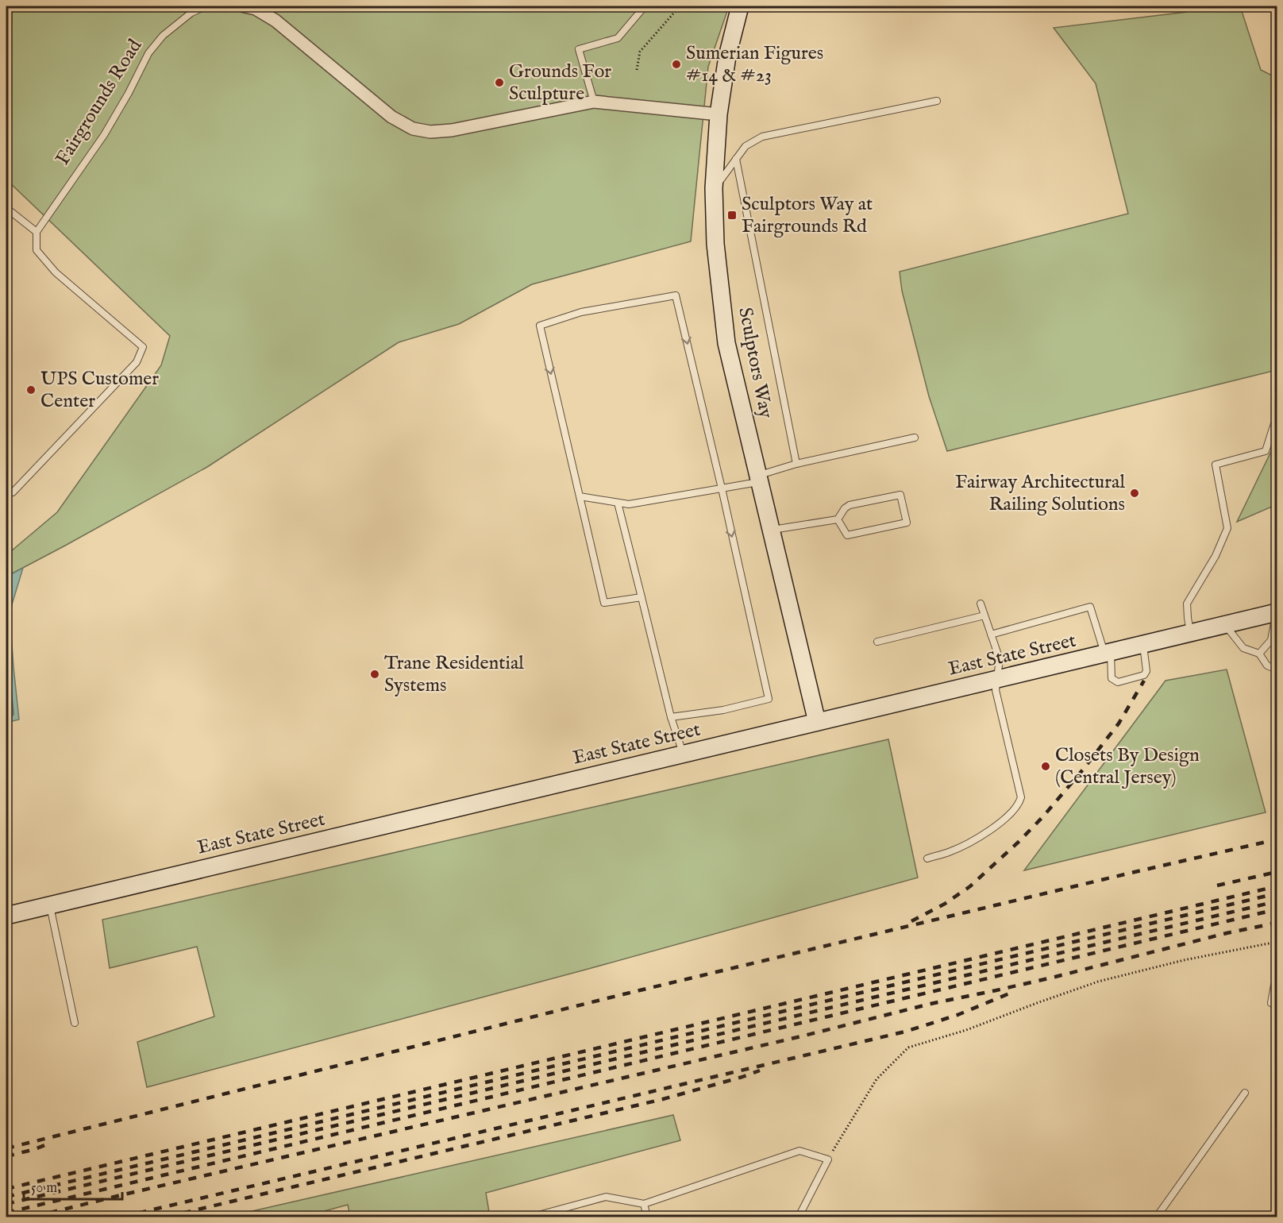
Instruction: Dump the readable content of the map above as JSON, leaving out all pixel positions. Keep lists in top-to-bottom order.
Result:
{
  "streets": {
    "street": ["Sculptors Way", "East State Street"],
    "lane": ["Fairgrounds Road"]
  },
  "crossings": [
    ["Sculptors Way", "East State Street"]
  ],
  "places": {
    "other": [
      "Sumerian Figures #14 & #23",
      "Grounds For Sculpture",
      "UPS Customer Center",
      "Fairway Architectural Railing Solutions",
      "Trane Residential Systems",
      "Closets By Design (Central Jersey)"
    ],
    "transit": ["Sculptors Way at Fairgrounds Rd"]
  },
  "scale_bar": "50 m"
}
